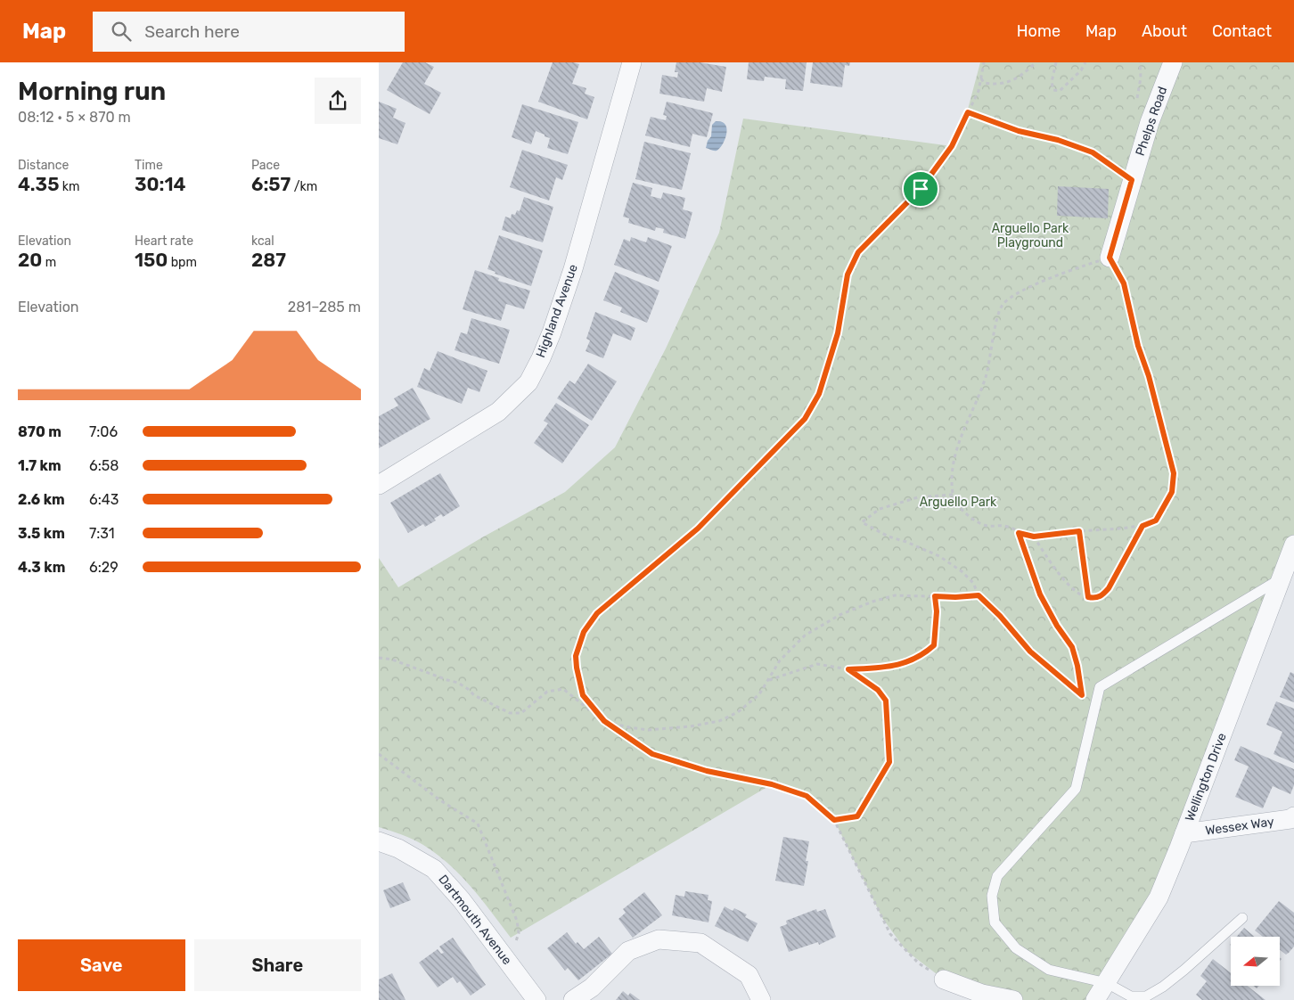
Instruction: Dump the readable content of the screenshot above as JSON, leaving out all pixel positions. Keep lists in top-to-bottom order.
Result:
{
  "streets": {
    "street": [
      "Phelps Road",
      "Highland Avenue",
      "Wellington Drive",
      "Wessex Way",
      "Dartmouth Avenue"
    ]
  },
  "crossings": [
    ["Wellington Drive", "Wessex Way"]
  ],
  "parks": ["Arguello Park Playground", "Arguello Park"],
  "north": "left",
  "page": {
    "header": "Map",
    "search": "Search here",
    "nav": [
      "Home",
      "Map",
      "About",
      "Contact"
    ],
    "heading": ["Morning run", "08:12 · 5 × 870 m"],
    "stats": [
      ["Distance", "4.35 km"],
      ["Time", "30:14"],
      ["Pace", "6:57 /km"],
      ["Elevation", "20 m"],
      ["Heart rate", "150 bpm"],
      ["kcal", "287"]
    ],
    "chart": ["Elevation", "281–285 m"],
    "list": [
      {
        "name": "870 m",
        "note": "7:06"
      },
      {
        "name": "1.7 km",
        "note": "6:58"
      },
      {
        "name": "2.6 km",
        "note": "6:43"
      },
      {
        "name": "3.5 km",
        "note": "7:31"
      },
      {
        "name": "4.3 km",
        "note": "6:29"
      }
    ],
    "buttons": ["Save", "Share"]
  }
}
